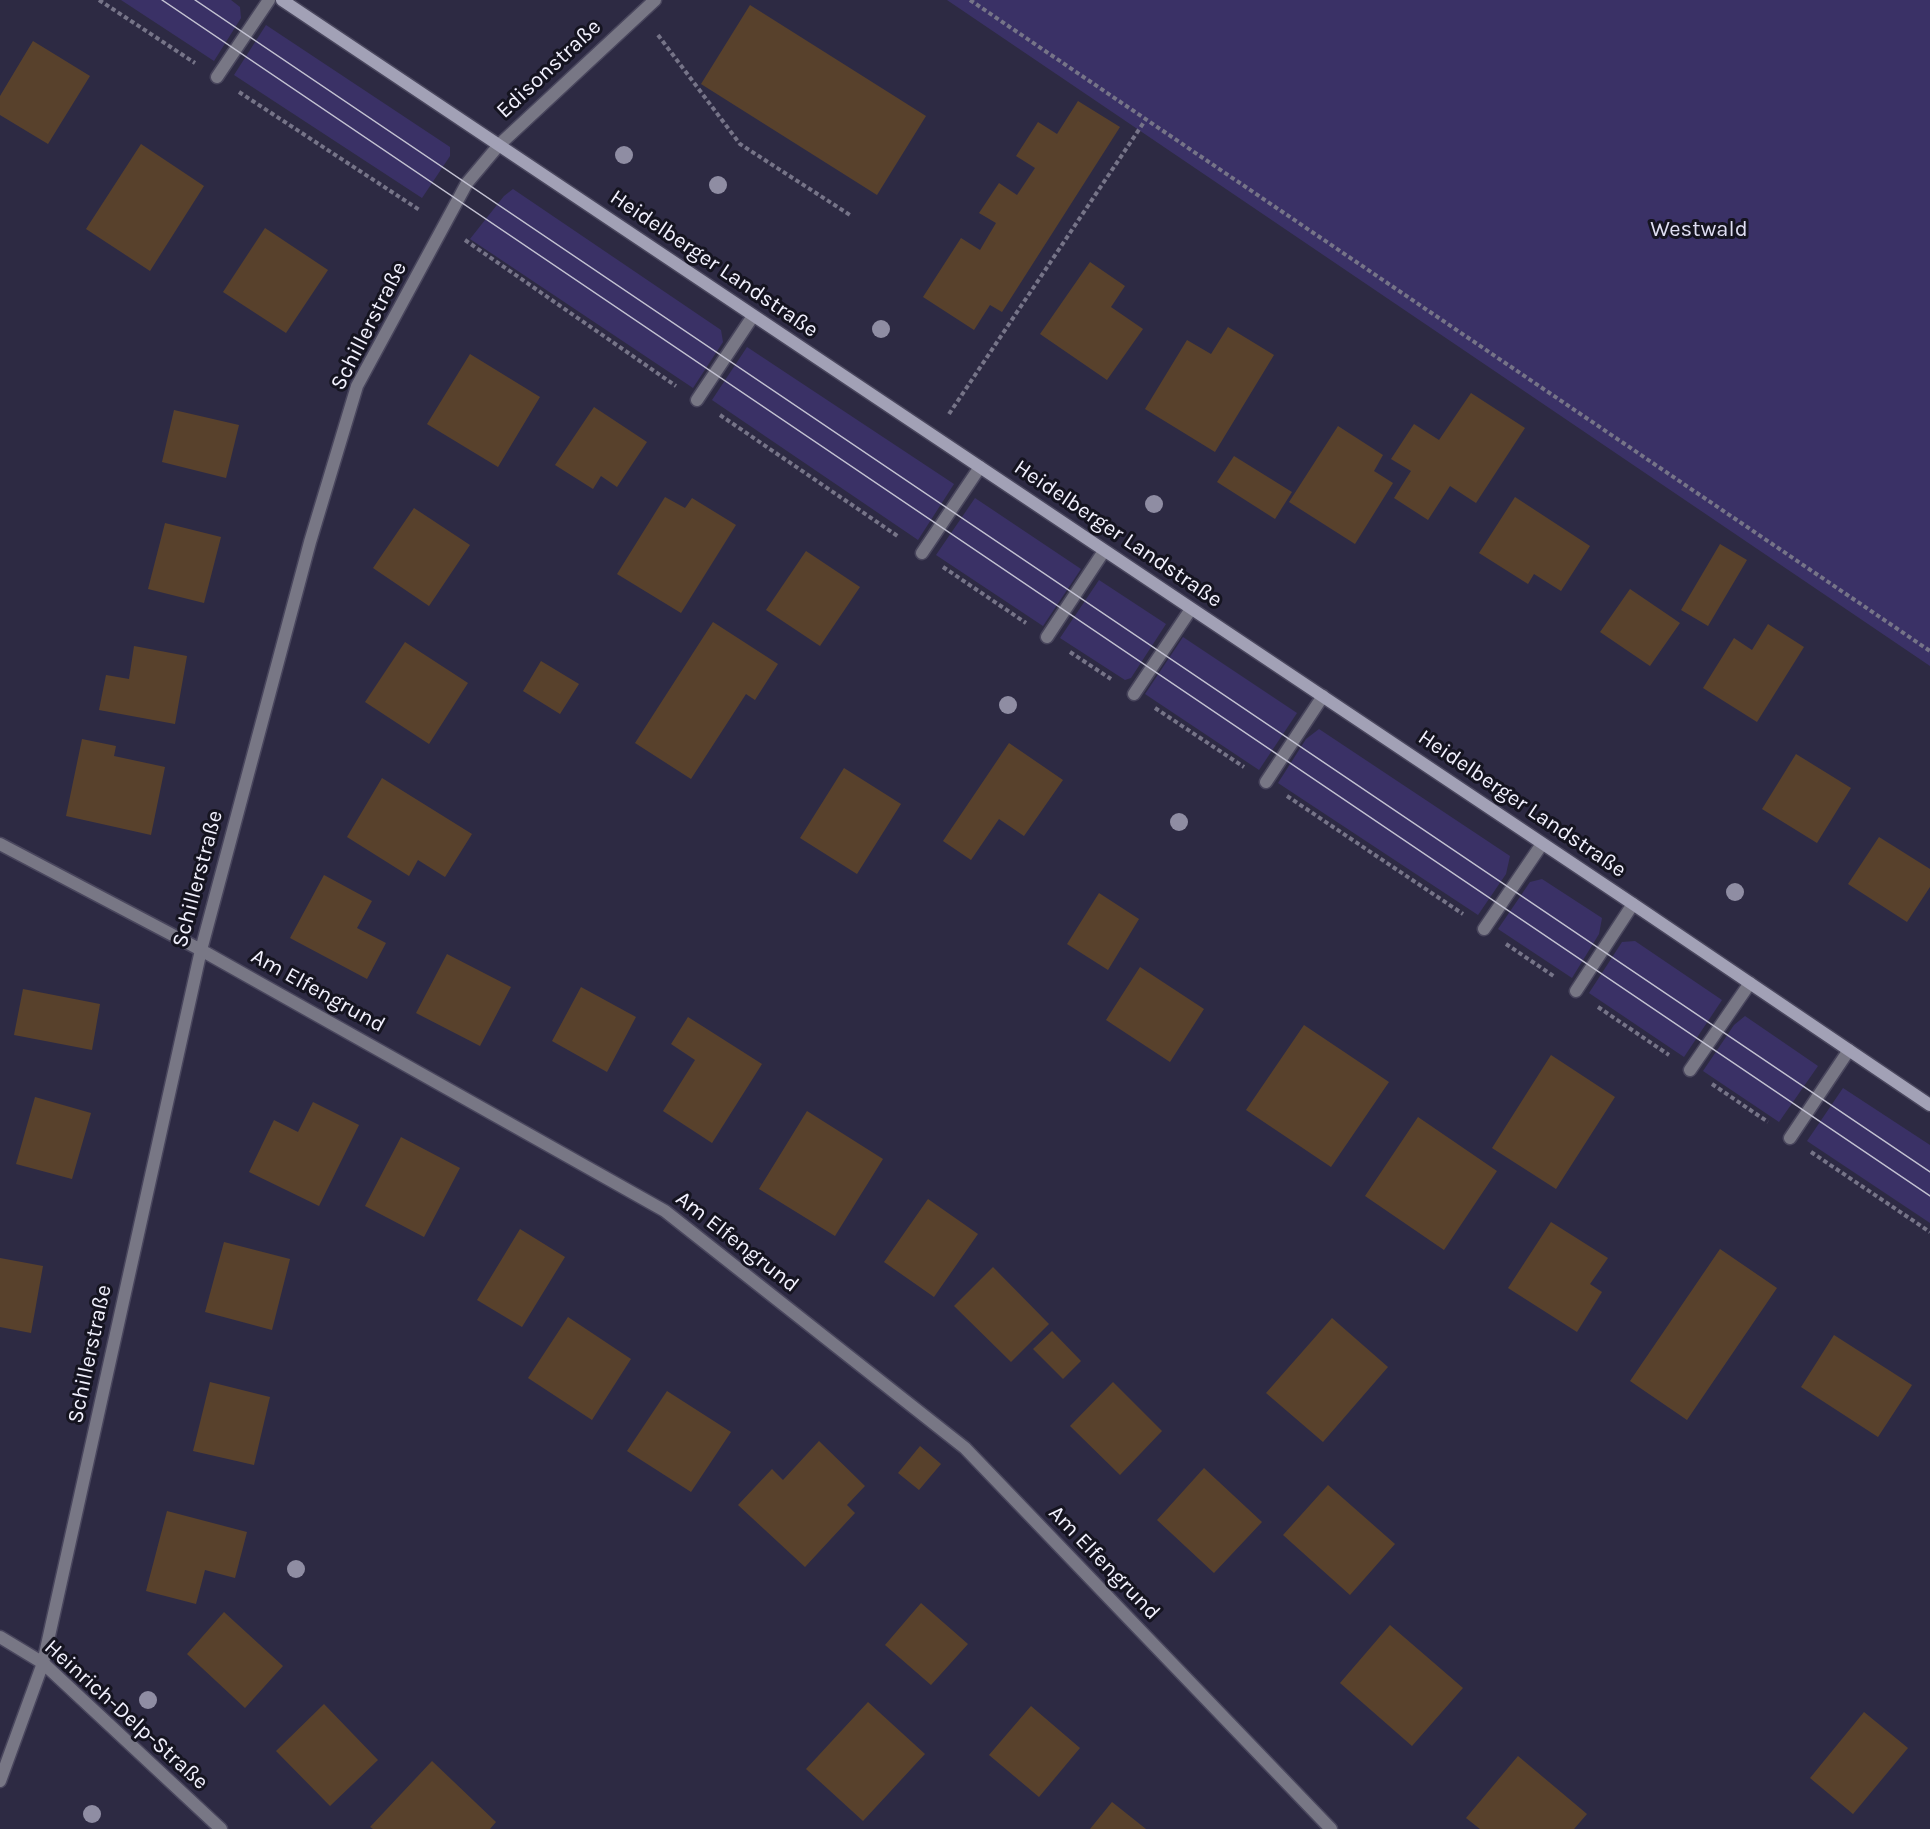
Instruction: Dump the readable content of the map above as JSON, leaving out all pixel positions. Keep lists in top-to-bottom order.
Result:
{
  "streets": {
    "street": [
      "Edisonstraße",
      "Heidelberger Landstraße",
      "Schillerstraße",
      "Am Elfengrund",
      "Heinrich-Delp-Straße"
    ]
  },
  "crossings": [
    ["Edisonstraße", "Heidelberger Landstraße"],
    ["Edisonstraße", "Schillerstraße"],
    ["Heidelberger Landstraße", "Schillerstraße"],
    ["Schillerstraße", "Am Elfengrund"],
    ["Schillerstraße", "Heinrich-Delp-Straße"]
  ],
  "parks": ["Westwald"]
}
